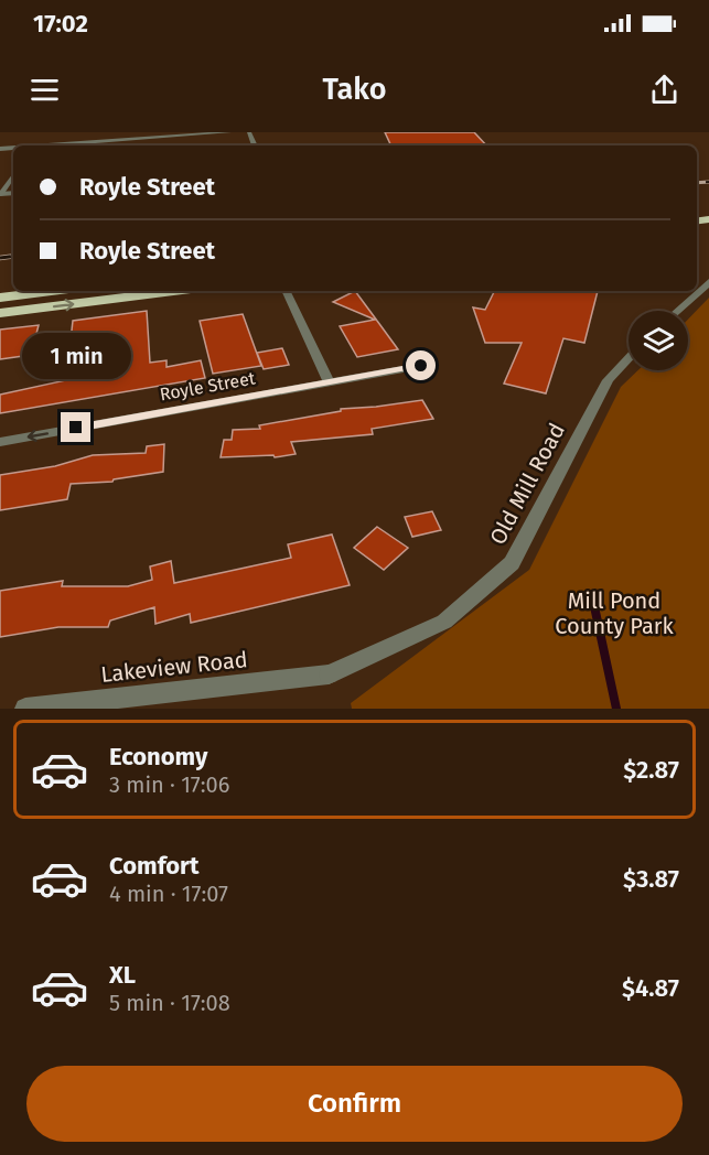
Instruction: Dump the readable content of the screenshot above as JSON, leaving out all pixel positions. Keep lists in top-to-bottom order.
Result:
{
  "streets": {
    "street": ["Royle Street", "Old Mill Road", "Lakeview Road"]
  },
  "crossings": [
    ["Old Mill Road", "Lakeview Road"]
  ],
  "one_way": ["Royle Street"],
  "parks": ["Mill Pond County Park"],
  "page": {
    "status": "17:02",
    "header": "Tako",
    "banner": ["Royle Street", "Royle Street"],
    "bubble": "1 min",
    "list": [
      {
        "name": "Economy",
        "note": "3 min · 17:06",
        "value": "$2.87"
      },
      {
        "name": "Comfort",
        "note": "4 min · 17:07",
        "value": "$3.87"
      },
      {
        "name": "XL",
        "note": "5 min · 17:08",
        "value": "$4.87"
      }
    ],
    "buttons": "Confirm"
  }
}
